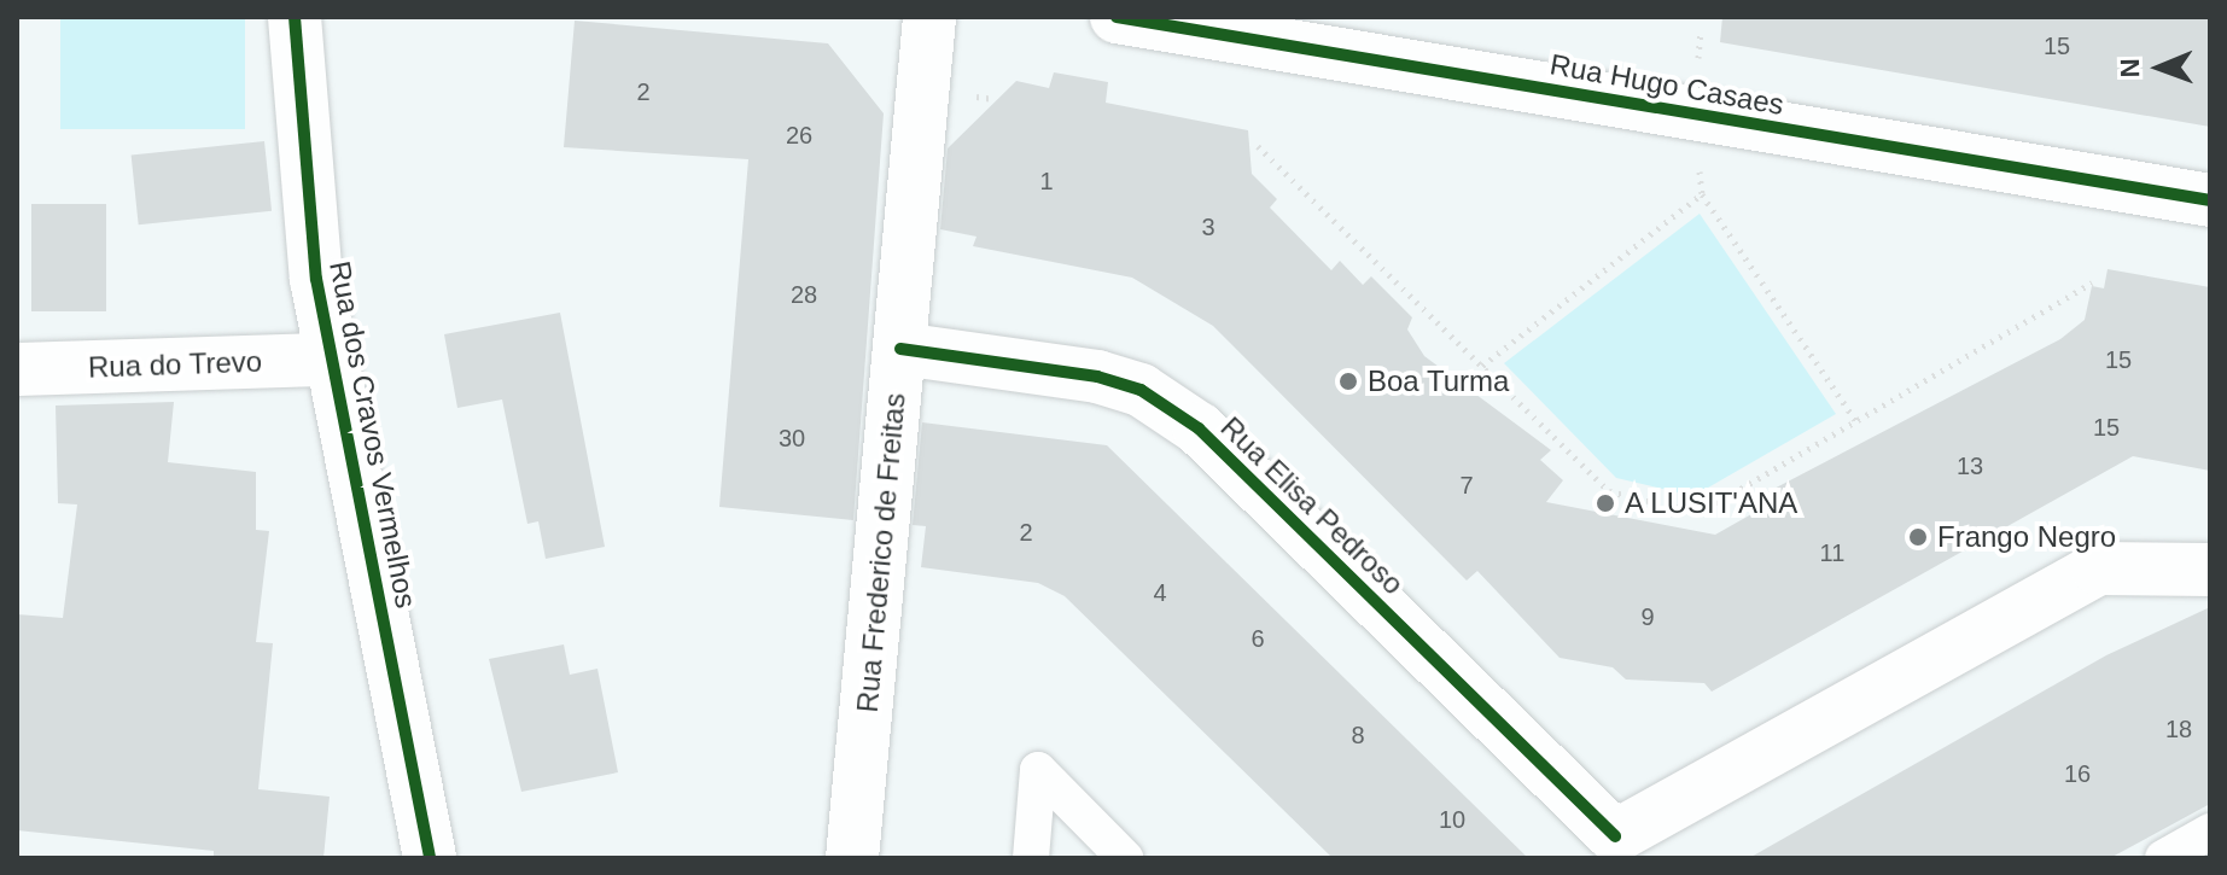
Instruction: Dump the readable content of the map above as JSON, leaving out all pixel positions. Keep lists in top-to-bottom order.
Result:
{
  "streets": {
    "street": [
      "Rua Hugo Casaes",
      "Rua do Trevo",
      "Rua dos Cravos Vermelhos",
      "Rua Elisa Pedroso",
      "Rua Frederico de Freitas"
    ]
  },
  "crossings": [
    ["Rua do Trevo", "Rua dos Cravos Vermelhos"],
    ["Rua Elisa Pedroso", "Rua Frederico de Freitas"]
  ],
  "places": ["Boa Turma", "A LUSIT'ANA", "Frango Negro"],
  "house_numbers": [
    "15",
    "2",
    "26",
    "1",
    "3",
    "28",
    "15",
    "15",
    "30",
    "13",
    "7",
    "2",
    "11",
    "4",
    "9",
    "6",
    "18",
    "8",
    "16",
    "10"
  ],
  "north": "left"
}
